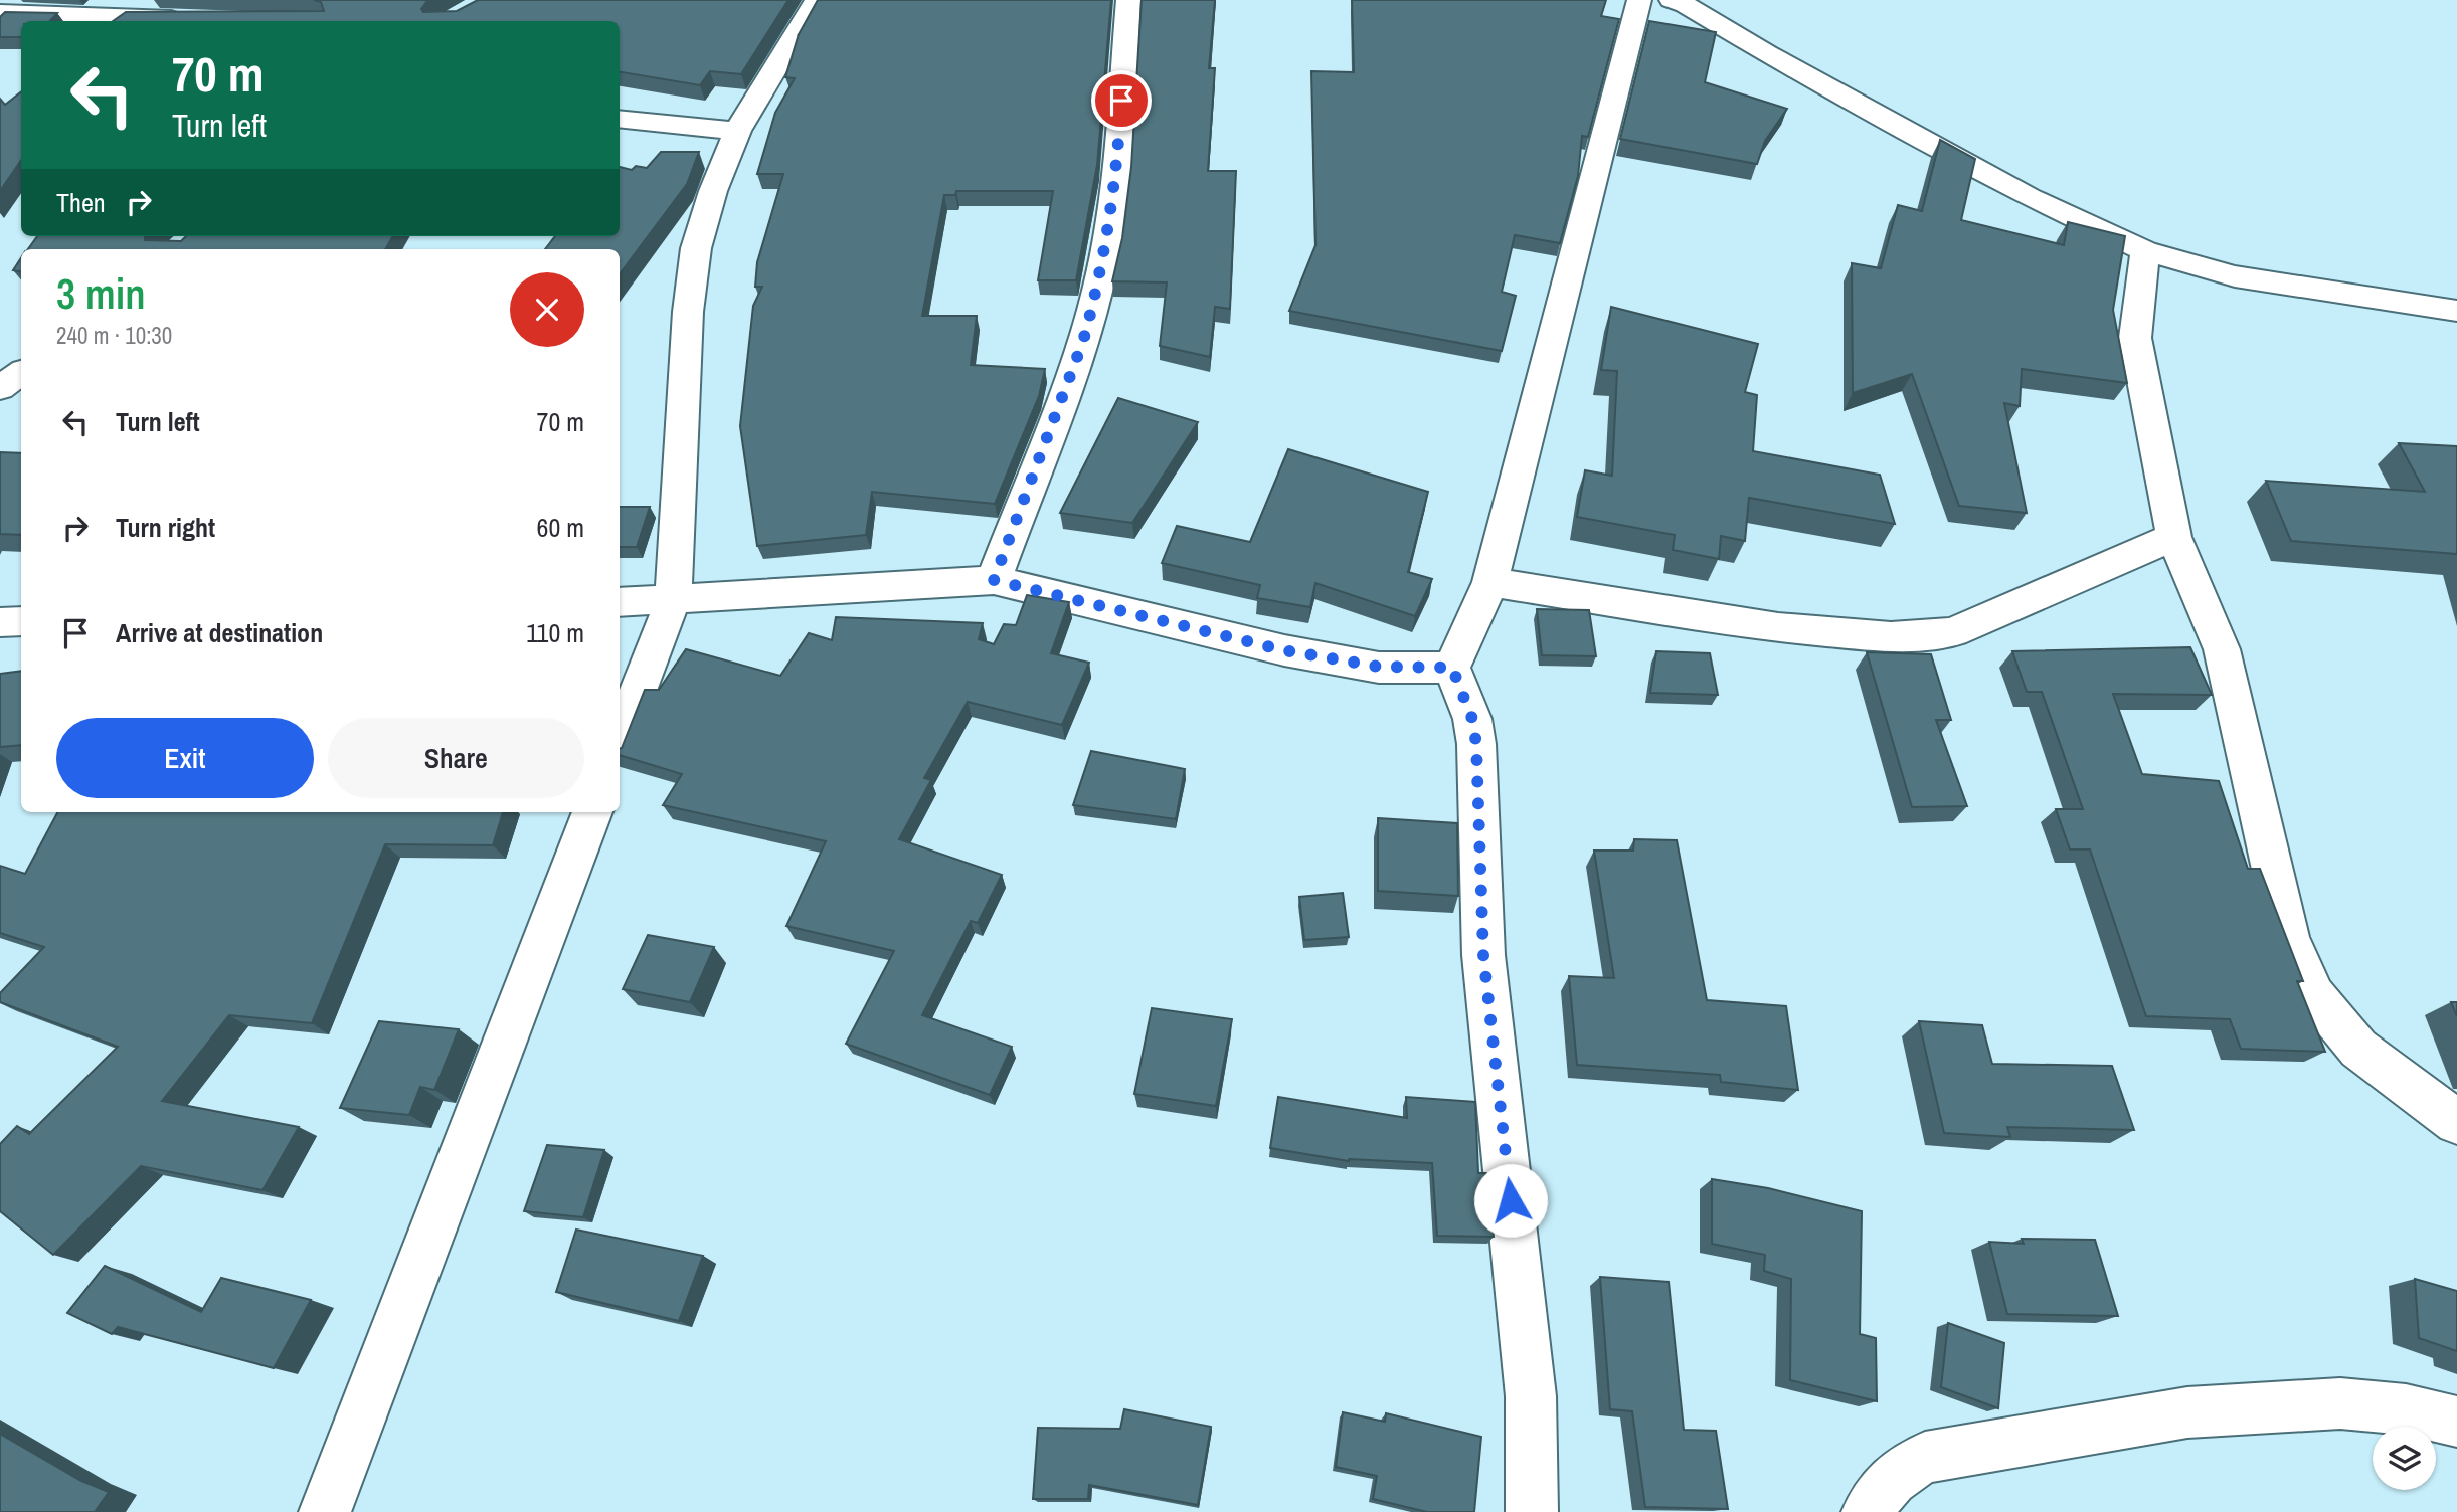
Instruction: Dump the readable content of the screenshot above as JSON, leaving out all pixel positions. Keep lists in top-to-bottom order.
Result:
{
  "page": {
    "turn": ["70 m", "Turn left"],
    "then": "Then",
    "heading": ["3 min", "240 m · 10:30"],
    "list": [
      {
        "name": "Turn left",
        "value": "70 m"
      },
      {
        "name": "Turn right",
        "value": "60 m"
      },
      {
        "name": "Arrive at destination",
        "value": "110 m"
      }
    ],
    "buttons": ["Exit", "Share"]
  }
}
